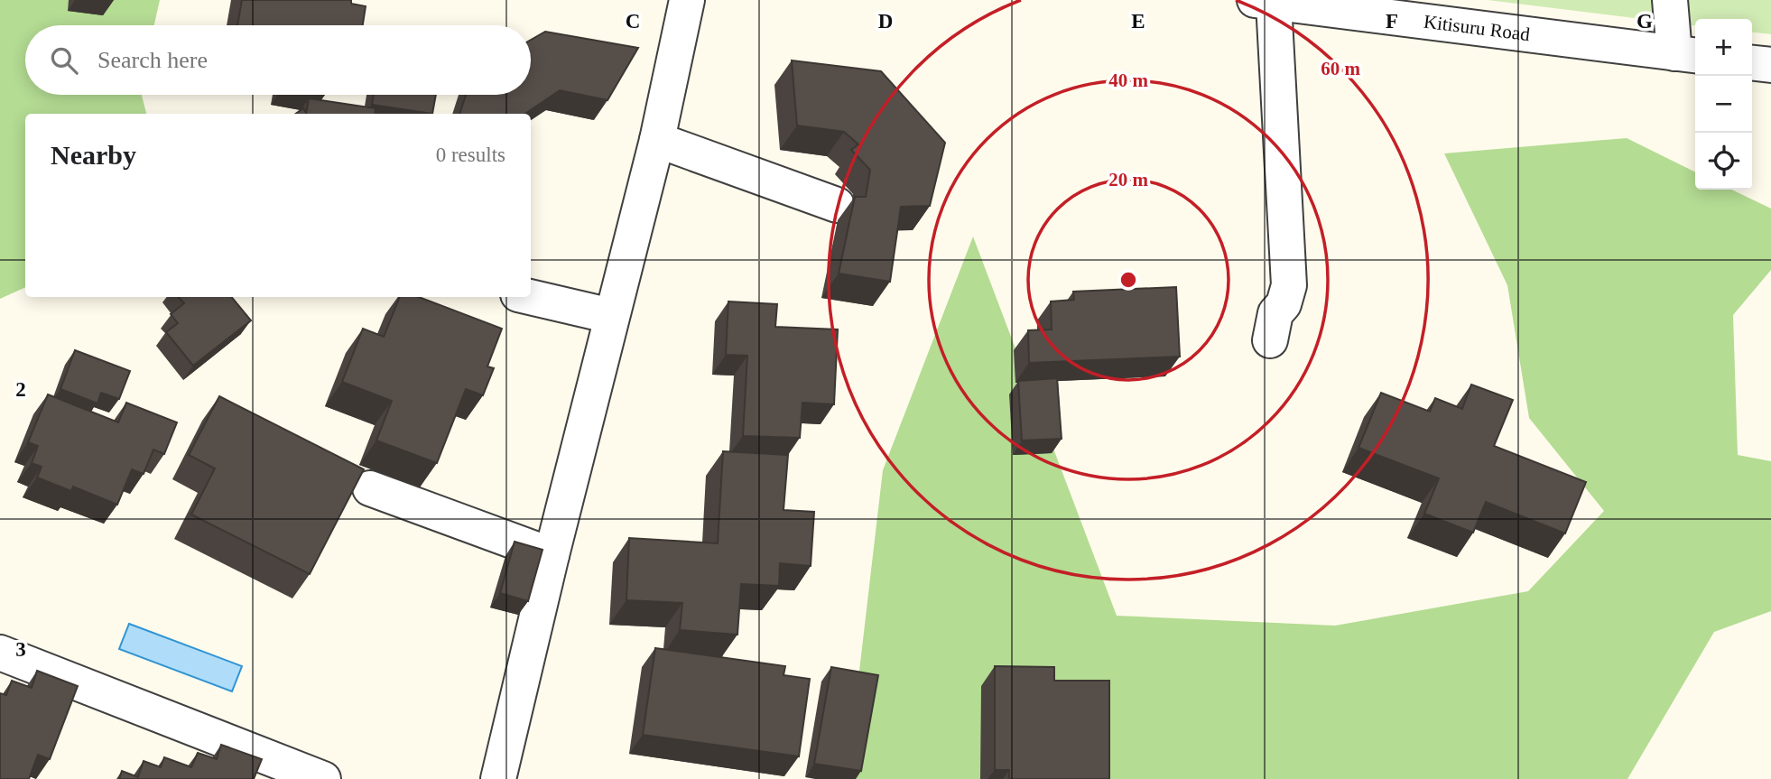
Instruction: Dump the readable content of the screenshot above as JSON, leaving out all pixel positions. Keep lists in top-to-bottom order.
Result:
{
  "streets": {
    "street": ["Kitisuru Road"]
  },
  "page": {
    "map_buttons": ["+", "−"],
    "search": "Search here",
    "heading": ["Nearby", "0 results"]
  },
  "grid": {
    "columns": [
      "C",
      "D",
      "E",
      "F",
      "G"
    ],
    "rows": ["2", "3"]
  },
  "rings": ["60 m", "40 m", "20 m"]
}
